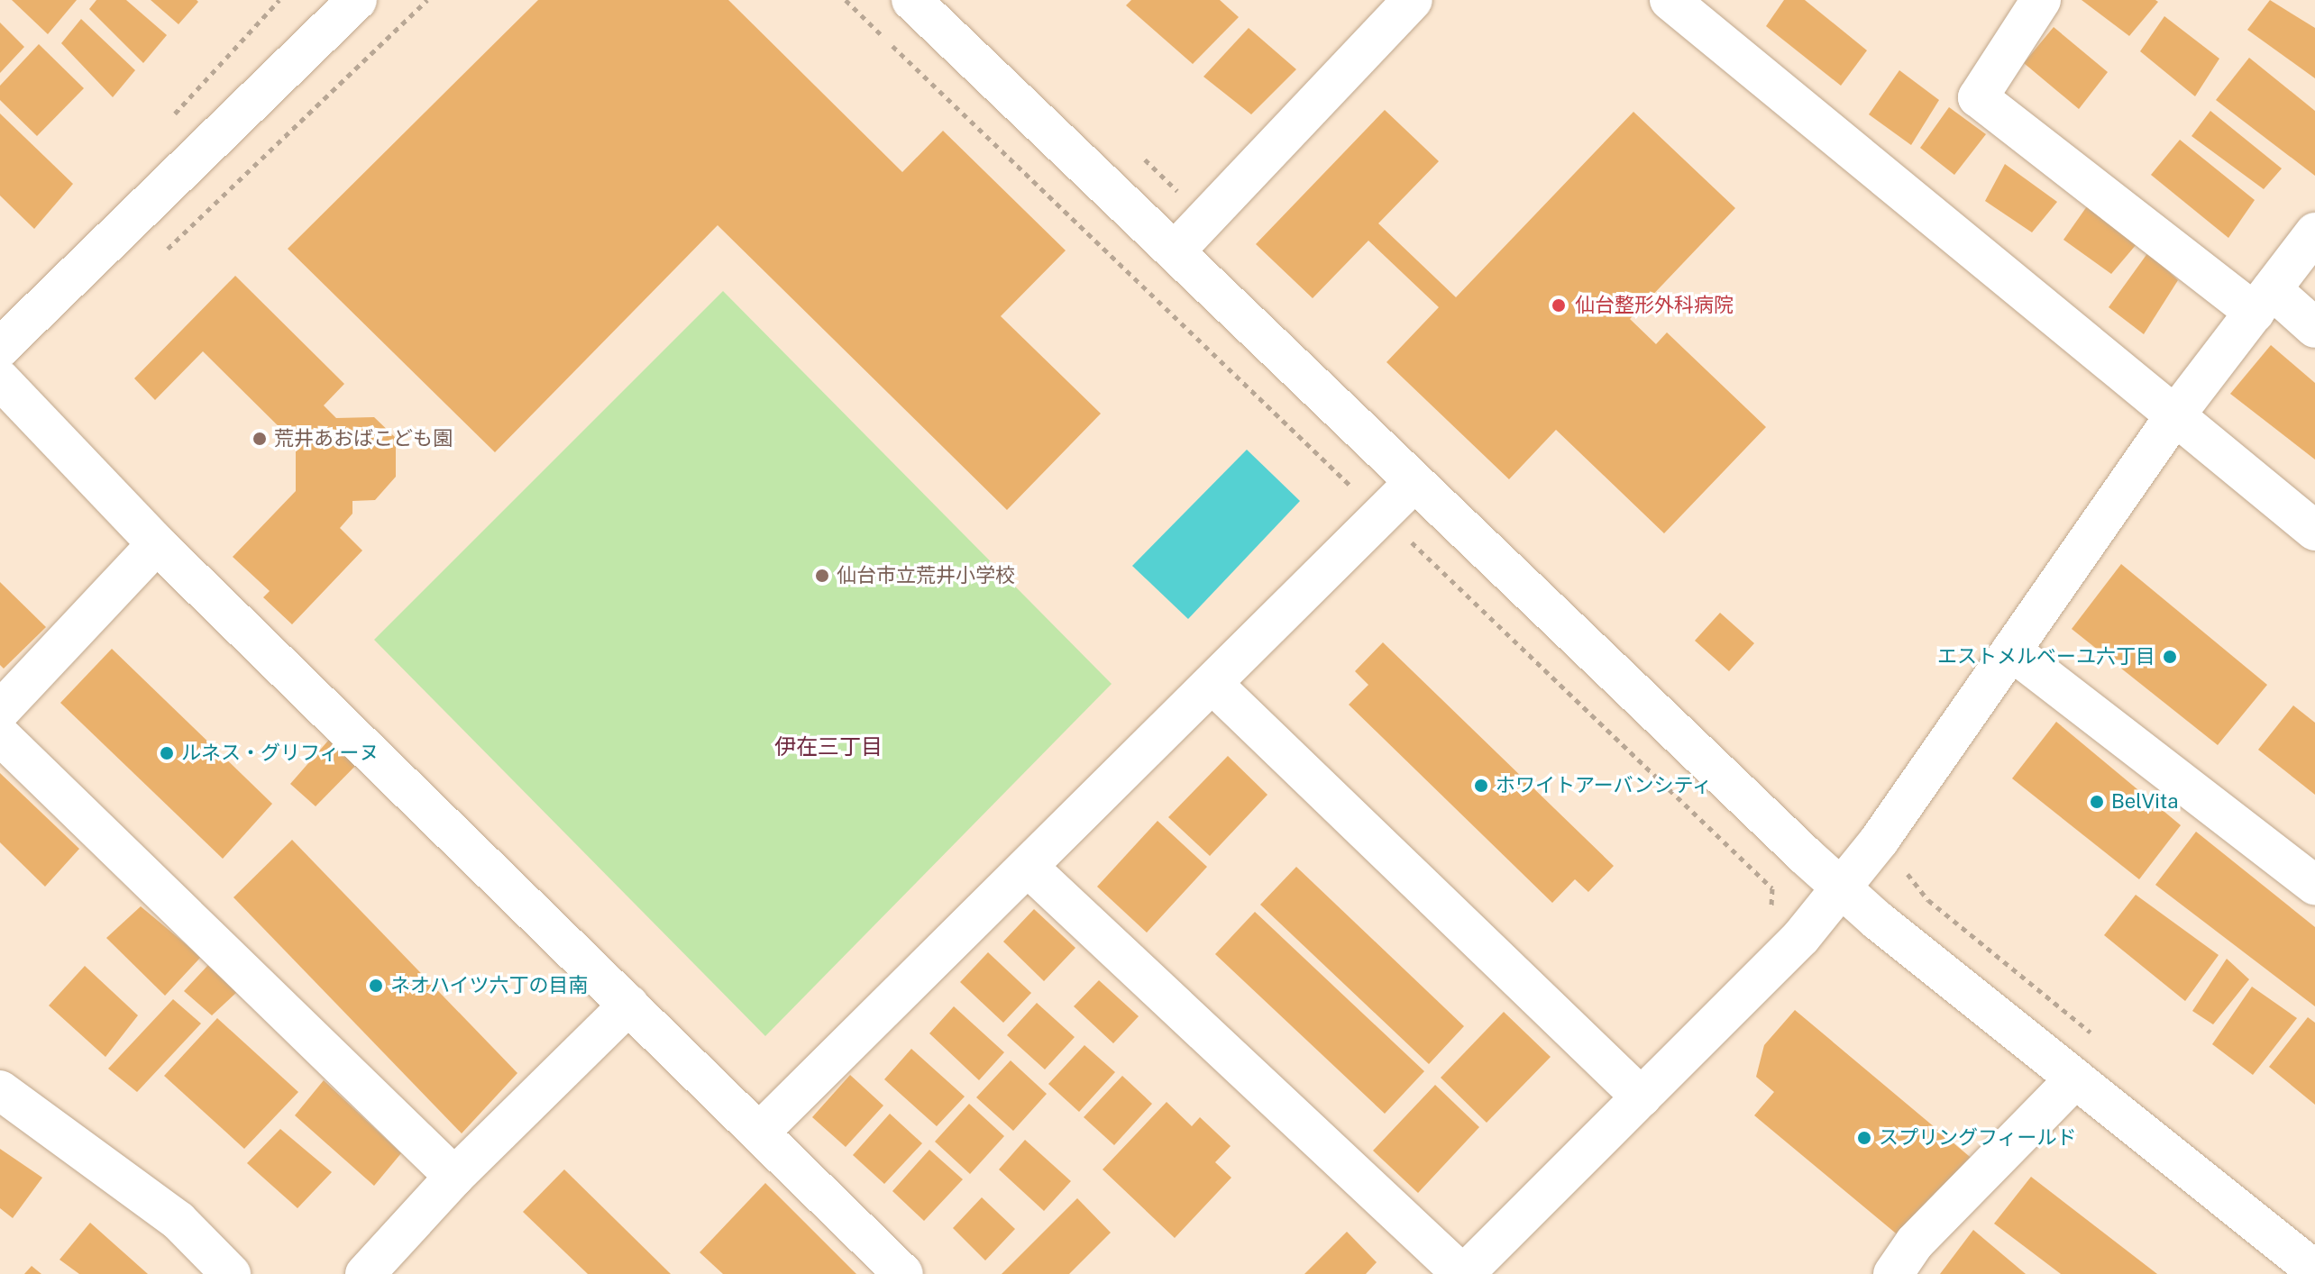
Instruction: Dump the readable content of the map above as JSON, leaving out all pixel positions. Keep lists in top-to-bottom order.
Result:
{
  "districts": ["伊在三丁目"],
  "places": [
    "仙台整形外科病院",
    "荒井あおばこども園",
    "仙台市立荒井小学校",
    "エストメルベーユ六丁目",
    "ルネス・グリフィーヌ",
    "ホワイトアーバンシティ",
    "BelVita",
    "ネオハイツ六丁の目南",
    "スプリングフィールド"
  ]
}
